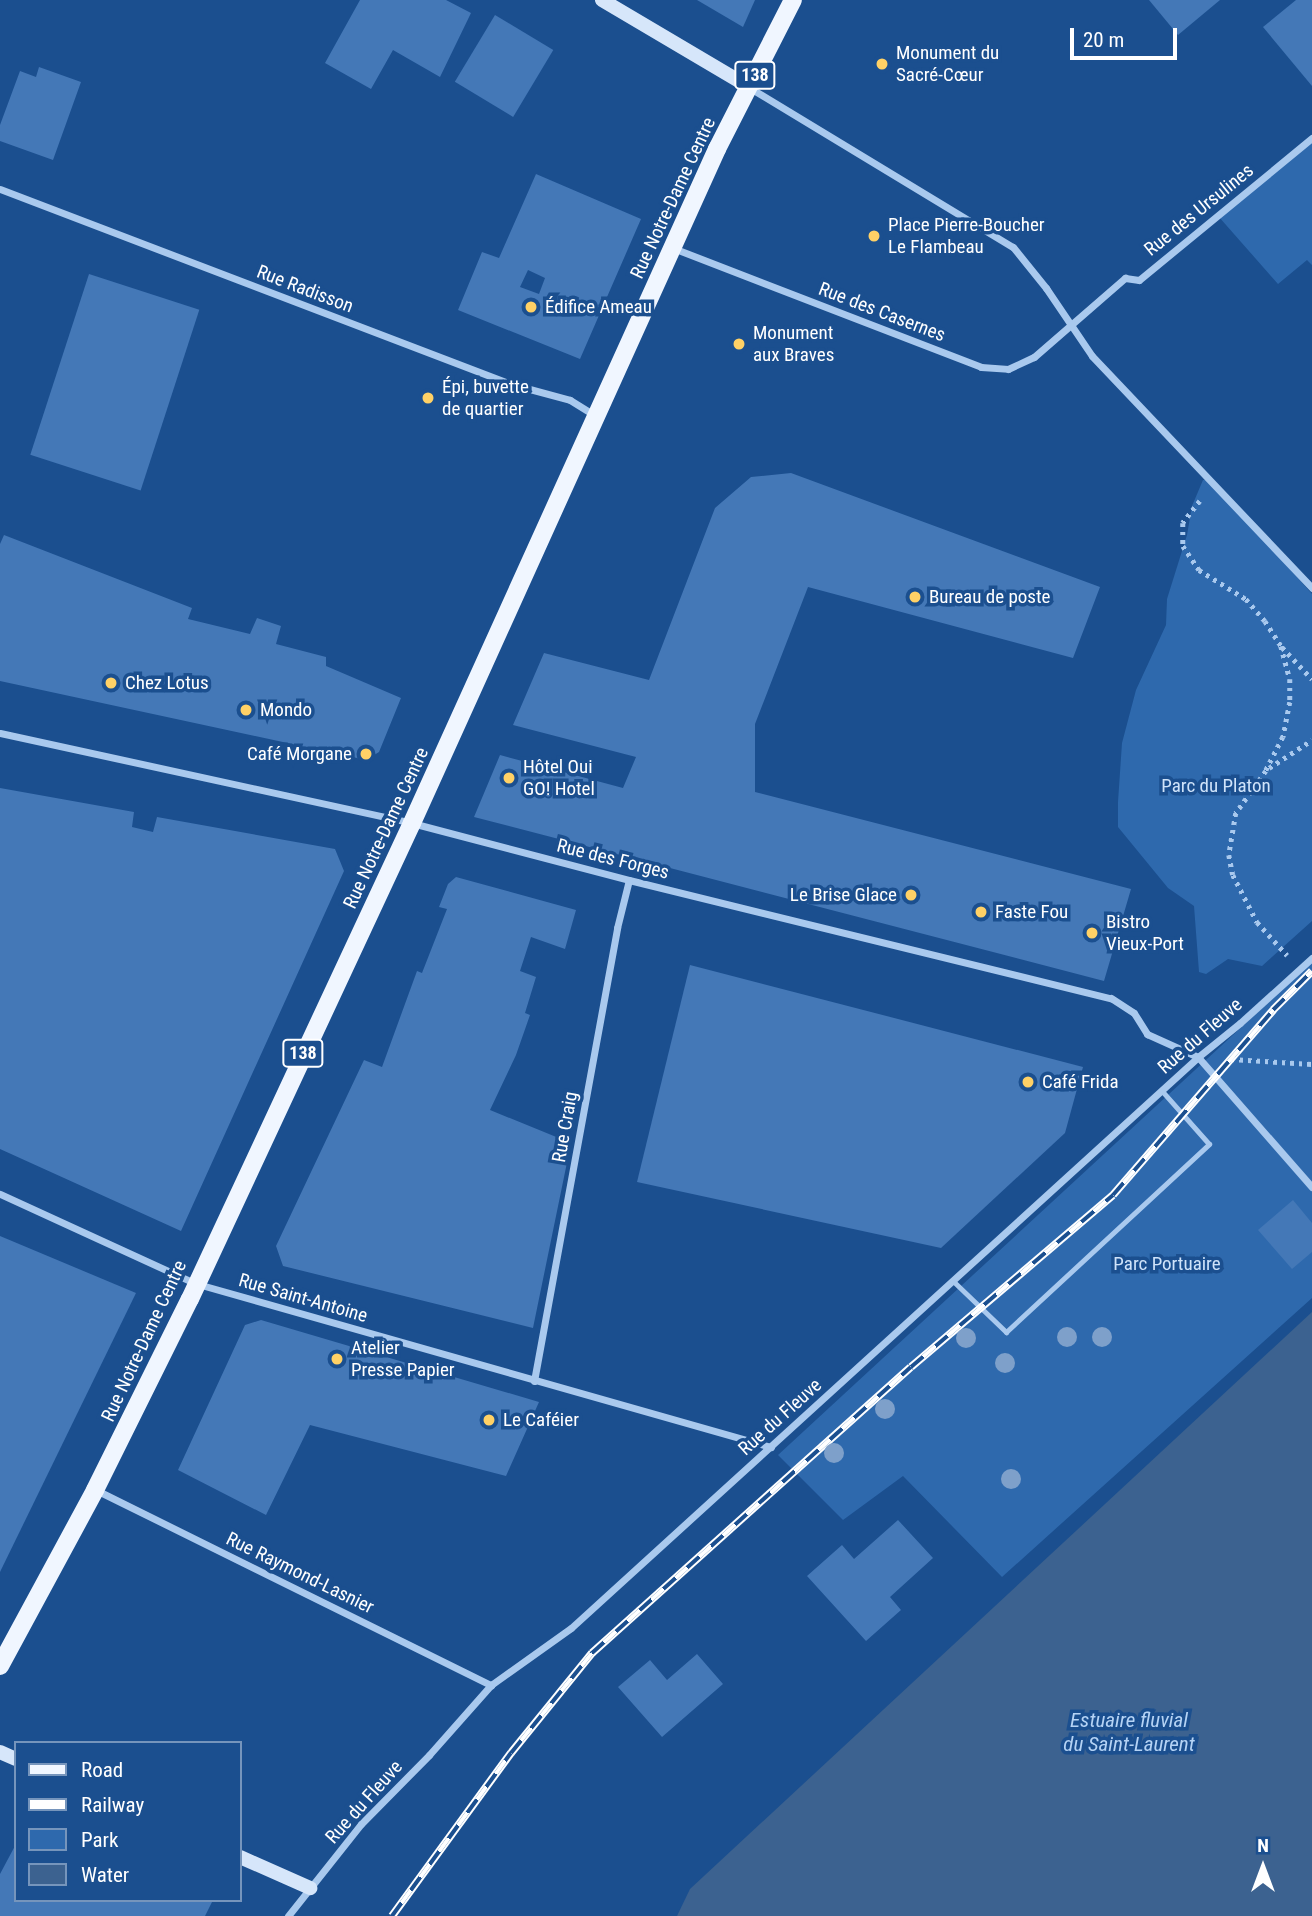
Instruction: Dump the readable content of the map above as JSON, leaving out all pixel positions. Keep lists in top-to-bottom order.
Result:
{
  "streets": {
    "main road": ["138", "Rue Notre-Dame Centre"],
    "street": [
      "Rue des Ursulines",
      "Rue Radisson",
      "Rue des Casernes",
      "Rue des Forges",
      "Rue du Fleuve",
      "Rue Craig",
      "Rue Saint-Antoine",
      "Rue Raymond-Lasnier"
    ]
  },
  "crossings": [
    ["Rue Notre-Dame Centre", "Rue Radisson"],
    ["Rue Notre-Dame Centre", "Rue des Casernes"],
    ["Rue Notre-Dame Centre", "Rue des Forges"],
    ["Rue Notre-Dame Centre", "Rue Saint-Antoine"],
    ["Rue Notre-Dame Centre", "Rue Raymond-Lasnier"],
    ["Rue des Ursulines", "Rue des Casernes"],
    ["Rue des Forges", "Rue du Fleuve"],
    ["Rue des Forges", "Rue Craig"],
    ["Rue du Fleuve", "Rue Saint-Antoine"],
    ["Rue du Fleuve", "Rue Raymond-Lasnier"],
    ["Rue Craig", "Rue Saint-Antoine"]
  ],
  "water": ["Estuaire fluvial du Saint-Laurent"],
  "parks": ["Parc du Platon", "Parc Portuaire"],
  "places": [
    "Monument du Sacré-Cœur",
    "Place Pierre-Boucher Le Flambeau",
    "Édifice Ameau",
    "Monument aux Braves",
    "Épi, buvette de quartier",
    "Bureau de poste",
    "Chez Lotus",
    "Mondo",
    "Café Morgane",
    "Hôtel Oui GO! Hotel",
    "Le Brise Glace",
    "Faste Fou",
    "Bistro Vieux-Port",
    "Café Frida",
    "Atelier Presse Papier",
    "Le Caféier"
  ],
  "legend": [
    "Road",
    "Railway",
    "Park",
    "Water"
  ],
  "scale_bar": "20 m",
  "north": "top"
}
